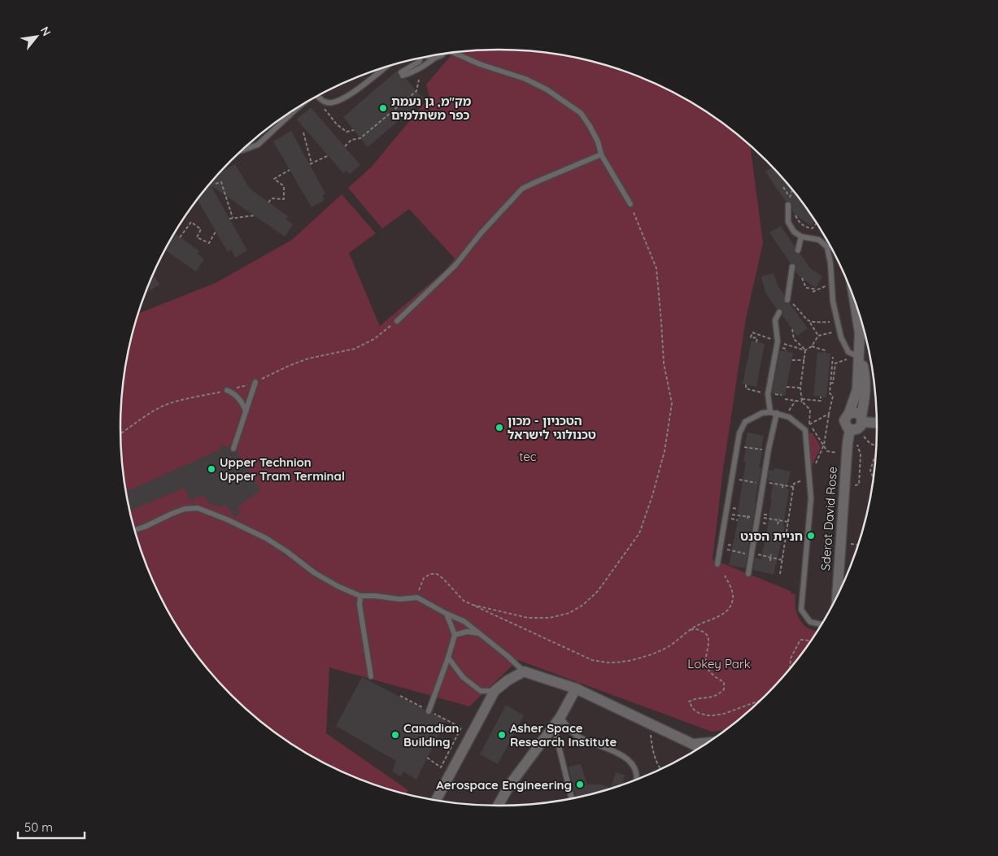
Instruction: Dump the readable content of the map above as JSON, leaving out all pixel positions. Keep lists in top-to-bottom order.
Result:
{
  "streets": {
    "street": ["Sderot David Rose"]
  },
  "parks": ["tec", "Lokey Park"],
  "places": [
    "מק\"מ, גן נעמת כפר משתלמים",
    "הטכניון - מכון טכנולוגי לישראל",
    "Upper Technion Upper Tram Terminal",
    "חניית הסנט",
    "Canadian Building",
    "Asher Space Research Institute",
    "Aerospace Engineering"
  ],
  "scale_bar": "50 m",
  "north": "top right"
}
